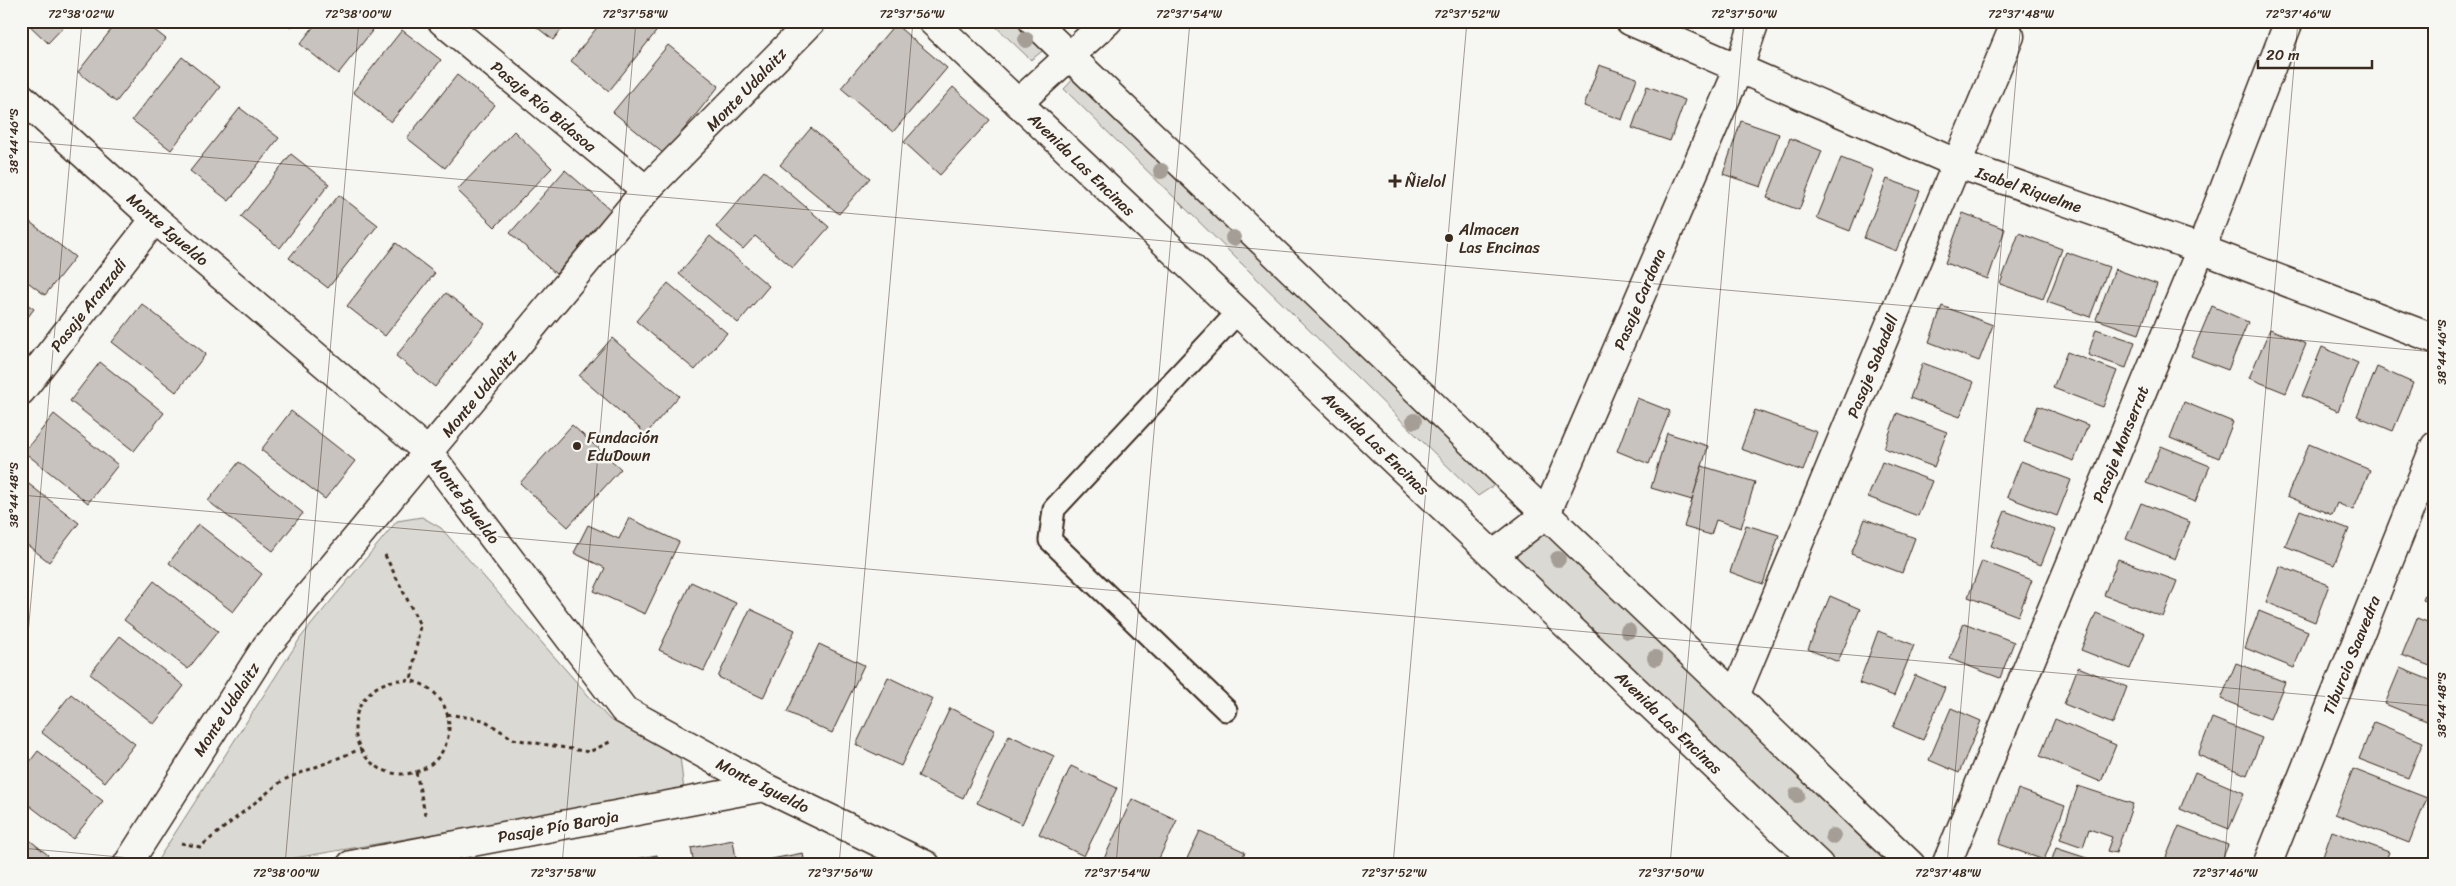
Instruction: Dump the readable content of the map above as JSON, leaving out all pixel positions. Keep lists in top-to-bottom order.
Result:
{
  "streets": {
    "street": [
      "Monte Udalaitz",
      "Pasaje Río Bidasoa",
      "Avenida Las Encinas",
      "Isabel Riquelme",
      "Monte Igueldo",
      "Pasaje Cardona",
      "Pasaje Aranzadi",
      "Pasaje Sabadell",
      "Pasaje Monserrat",
      "Tiburcio Saavedra",
      "Pasaje Pío Baroja"
    ]
  },
  "crossings": [
    ["Monte Udalaitz", "Pasaje Río Bidasoa"],
    ["Monte Udalaitz", "Monte Igueldo"],
    ["Avenida Las Encinas", "Pasaje Cardona"],
    ["Isabel Riquelme", "Pasaje Cardona"],
    ["Isabel Riquelme", "Pasaje Sabadell"],
    ["Isabel Riquelme", "Pasaje Monserrat"],
    ["Monte Igueldo", "Pasaje Aranzadi"],
    ["Monte Igueldo", "Pasaje Pío Baroja"]
  ],
  "places": {
    "health": ["Ñielol"],
    "other": ["Almacen Las Encinas", "Fundación EduDown"]
  },
  "scale_bar": "20 m",
  "coordinates": [
    "72°38'02\"W",
    "72°38'00\"W",
    "72°37'58\"W",
    "72°37'56\"W",
    "72°37'54\"W",
    "72°37'52\"W",
    "72°37'50\"W",
    "72°37'48\"W",
    "72°37'46\"W",
    "38°44'46\"S",
    "38°44'48\"S"
  ]
}
